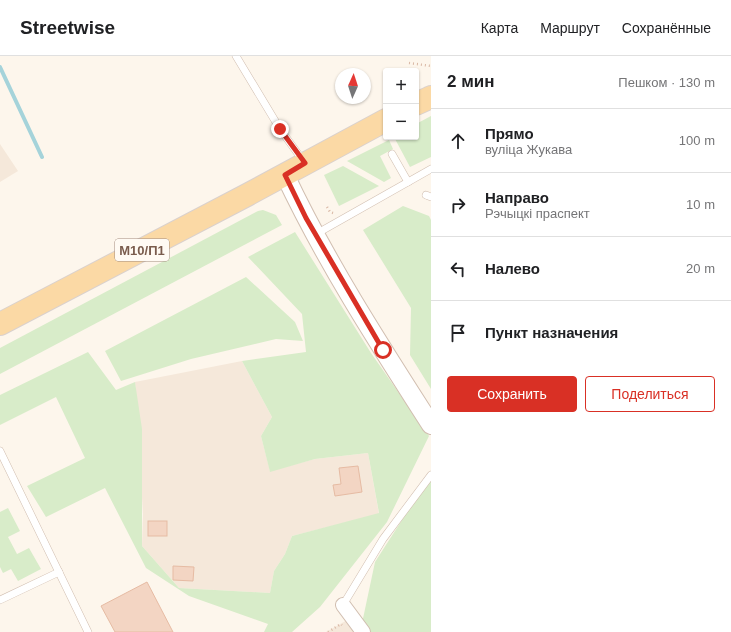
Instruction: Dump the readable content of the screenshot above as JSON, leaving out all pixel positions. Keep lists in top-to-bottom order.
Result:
{
  "streets": {
    "main road": ["М10/П1"]
  },
  "north": "top",
  "page": {
    "header": "Streetwise",
    "nav": ["Карта", "Маршрут", "Сохранённые"],
    "heading": ["2 мин", "Пешком · 130 m"],
    "map_buttons": ["+", "−"],
    "list": [
      ["Прямо", "вуліца Жукава", "100 m"],
      ["Направо", "Рэчыцкі праспект", "10 m"],
      ["Налево", "20 m"],
      "Пункт назначения"
    ],
    "buttons": ["Сохранить", "Поделиться"]
  }
}
